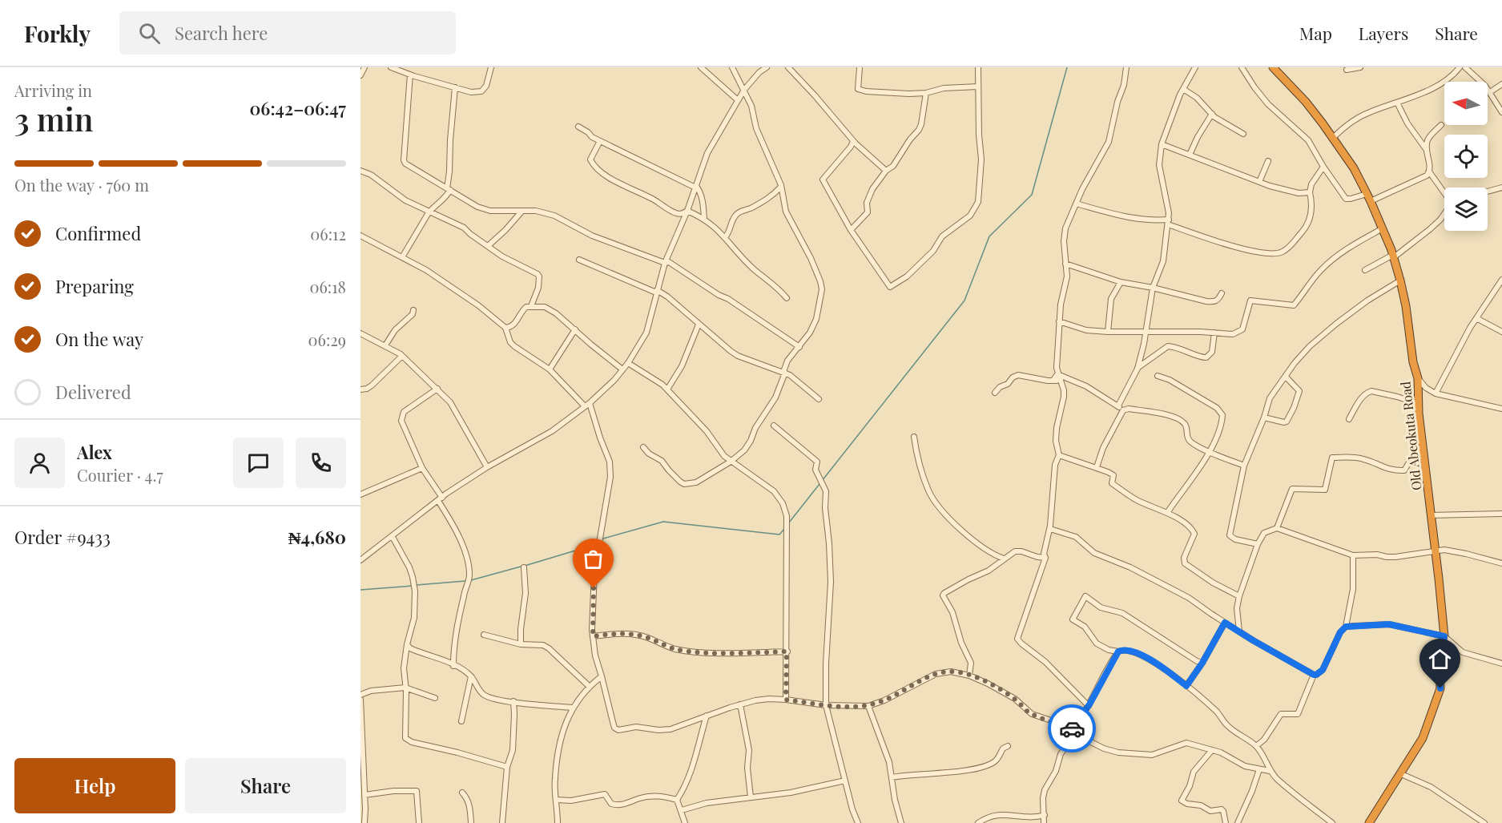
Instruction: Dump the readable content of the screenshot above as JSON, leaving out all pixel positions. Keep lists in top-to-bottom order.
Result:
{
  "streets": {
    "highway": ["Old Abeokuta Road"]
  },
  "north": "left",
  "page": {
    "header": "Forkly",
    "search": "Search here",
    "nav": ["Map", "Layers", "Share"],
    "heading": ["3 min", "Arriving in", "06:42–06:47"],
    "panel": [
      "Alex",
      "Courier · 4.7",
      "Order #9433",
      "₦4,680"
    ],
    "bar": "On the way · 760 m",
    "list": [
      ["Confirmed", "06:12"],
      ["Preparing", "06:18"],
      ["On the way", "06:29"],
      "Delivered"
    ],
    "buttons": ["Help", "Share"]
  }
}
